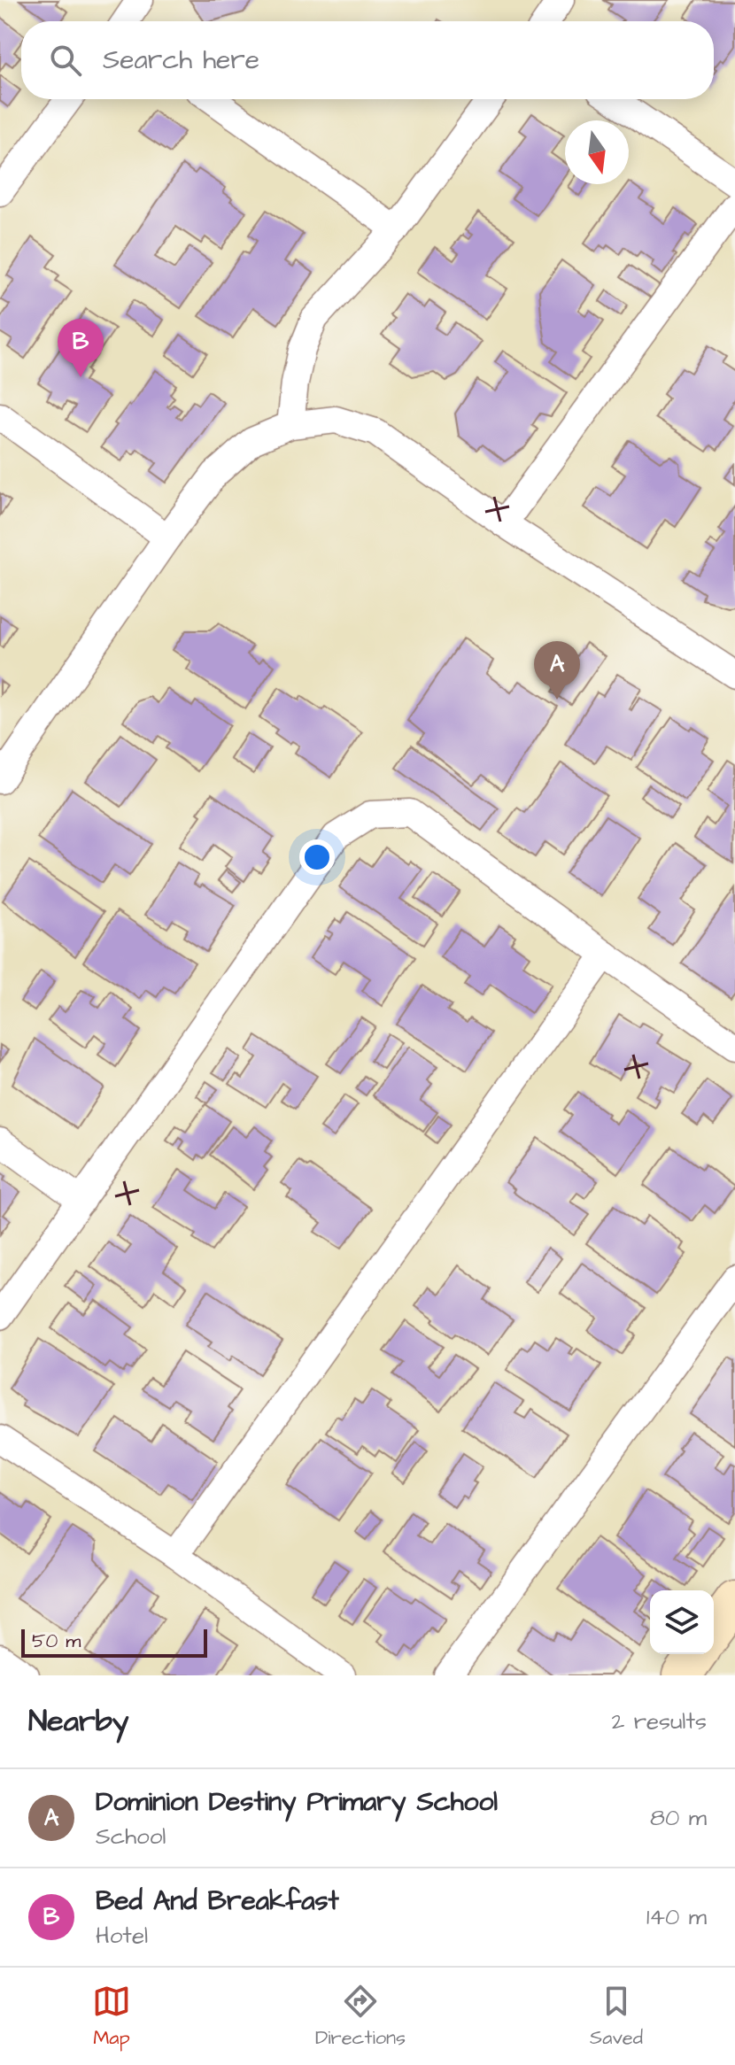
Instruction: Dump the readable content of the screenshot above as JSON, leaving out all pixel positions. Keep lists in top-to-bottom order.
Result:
{
  "scale_bar": "50 m",
  "north": "bottom",
  "page": {
    "search": "Search here",
    "pins": ["B", "A"],
    "scale": "50 m",
    "heading": ["Nearby", "2 results"],
    "list": [
      {
        "mark": "A",
        "name": "Dominion Destiny Primary School",
        "note": "School",
        "value": "80 m"
      },
      {
        "mark": "B",
        "name": "Bed And Breakfast",
        "note": "Hotel",
        "value": "140 m"
      }
    ],
    "nav": ["Map", "Directions", "Saved"]
  }
}
